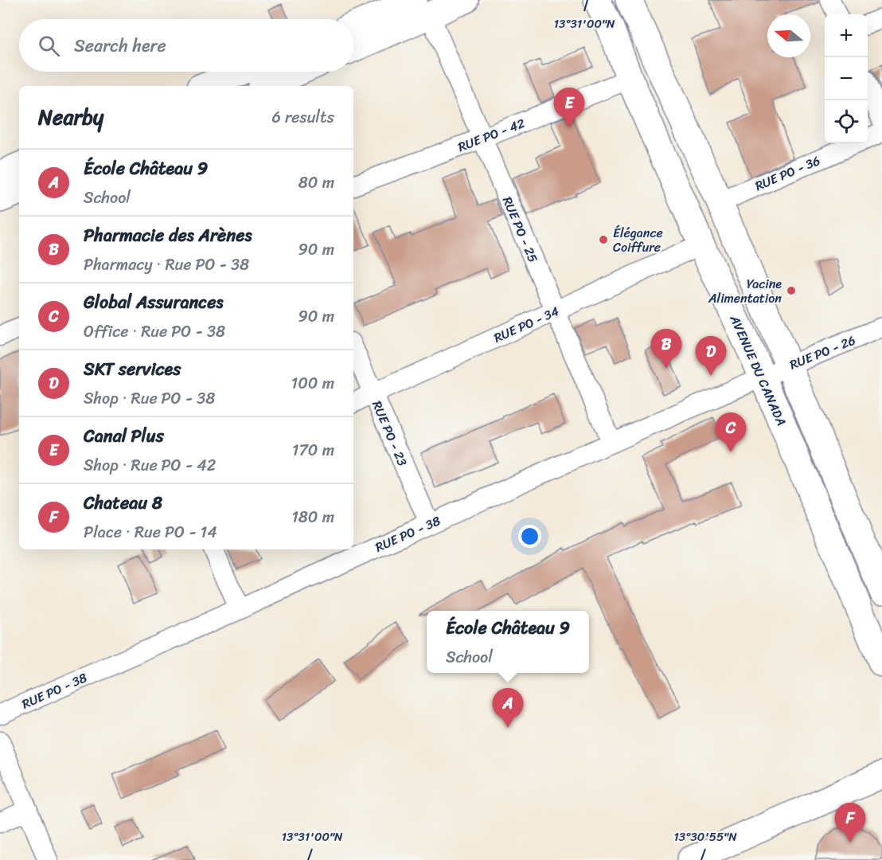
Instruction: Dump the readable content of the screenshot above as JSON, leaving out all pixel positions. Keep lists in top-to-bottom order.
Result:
{
  "streets": {
    "street": [
      "RUE PO - 42",
      "RUE PO - 36",
      "RUE PO - 25",
      "RUE PO - 34",
      "RUE PO - 26",
      "AVENUE DU CANADA",
      "RUE PO - 23",
      "RUE PO - 38"
    ]
  },
  "crossings": [
    ["RUE PO - 42", "RUE PO - 25"],
    ["RUE PO - 42", "AVENUE DU CANADA"],
    ["RUE PO - 25", "RUE PO - 34"],
    ["RUE PO - 25", "RUE PO - 38"],
    ["RUE PO - 34", "AVENUE DU CANADA"],
    ["RUE PO - 34", "RUE PO - 23"],
    ["RUE PO - 26", "AVENUE DU CANADA"],
    ["RUE PO - 26", "RUE PO - 38"],
    ["AVENUE DU CANADA", "RUE PO - 38"],
    ["RUE PO - 23", "RUE PO - 38"]
  ],
  "places": ["Élégance Coiffure", "Yacine Alimentation"],
  "north": "left",
  "page": {
    "map_buttons": ["+", "−"],
    "search": "Search here",
    "heading": ["Nearby", "6 results"],
    "pins": [
      "E",
      "B",
      "D",
      "C",
      "A",
      "F"
    ],
    "list": [
      {
        "mark": "A",
        "name": "École Château 9",
        "note": "School",
        "value": "80 m"
      },
      {
        "mark": "B",
        "name": "Pharmacie des Arènes",
        "note": "Pharmacy · Rue PO - 38",
        "value": "90 m"
      },
      {
        "mark": "C",
        "name": "Global Assurances",
        "note": "Office · Rue PO - 38",
        "value": "90 m"
      },
      {
        "mark": "D",
        "name": "SKT services",
        "note": "Shop · Rue PO - 38",
        "value": "100 m"
      },
      {
        "mark": "E",
        "name": "Canal Plus",
        "note": "Shop · Rue PO - 42",
        "value": "170 m"
      },
      {
        "mark": "F",
        "name": "Chateau 8",
        "note": "Place · Rue PO - 14",
        "value": "180 m"
      }
    ],
    "popup": ["École Château 9", "School"]
  },
  "coordinates": ["13°31'00\"N", "13°30'55\"N"]
}
